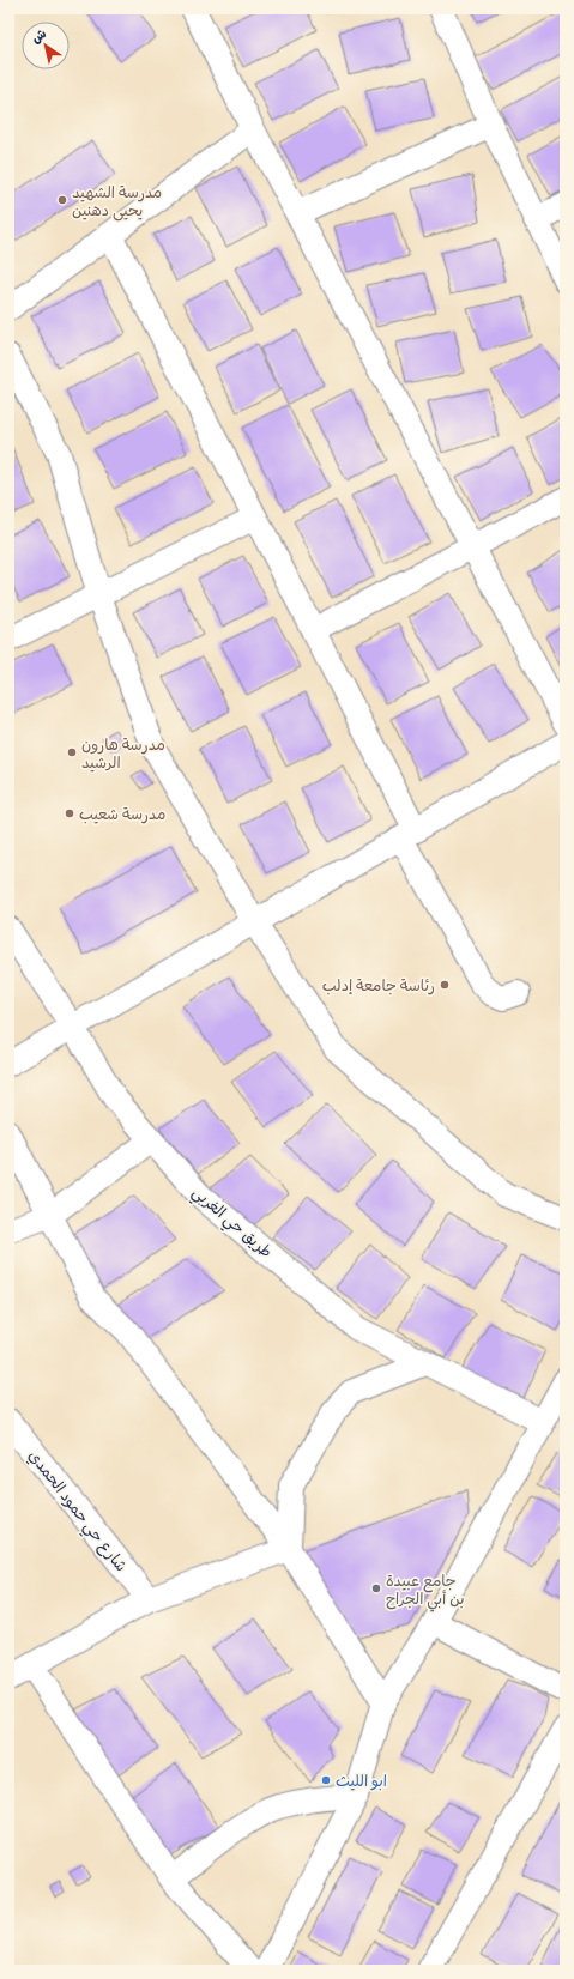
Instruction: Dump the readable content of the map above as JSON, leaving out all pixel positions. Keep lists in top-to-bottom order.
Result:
{
  "streets": {
    "street": ["طريق حي الغربي", "شارع حي حمود الحمدي"]
  },
  "places": [
    "مدرسة الشهيد يحيى دهنين",
    "مدرسة هارون الرشيد",
    "مدرسة شعيب",
    "رئاسة جامعة إدلب",
    "جامع عبيدة بن أبي الجراح",
    "ابو الليث"
  ],
  "north": "top left"
}
